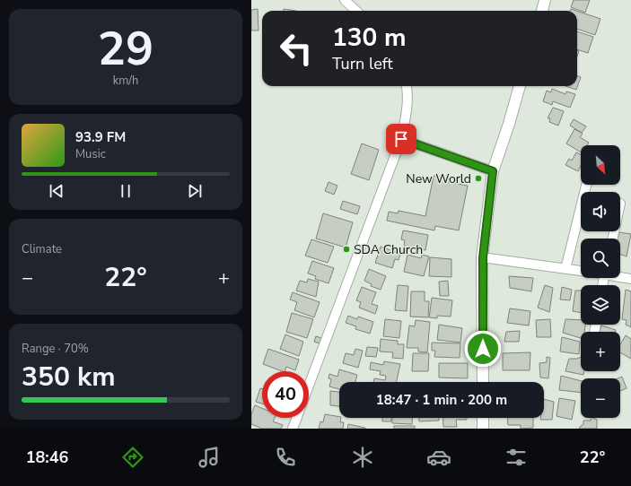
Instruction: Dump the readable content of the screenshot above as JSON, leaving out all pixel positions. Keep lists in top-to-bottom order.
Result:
{
  "places": ["New World", "SDA Church"],
  "north": "bottom right",
  "page": {
    "tile": [
      ["29", "km/h"],
      "Climate",
      ["Range · 70%", "350 km"]
    ],
    "turn": ["130 m", "Turn left"],
    "song": ["93.9 FM", "Music"],
    "map_buttons": ["+", "−"],
    "heat": ["−", "22°", "+"],
    "limit": "40",
    "trip": "18:47 · 1 min · 200 m",
    "tabs": ["18:46", "22°"]
  }
}
